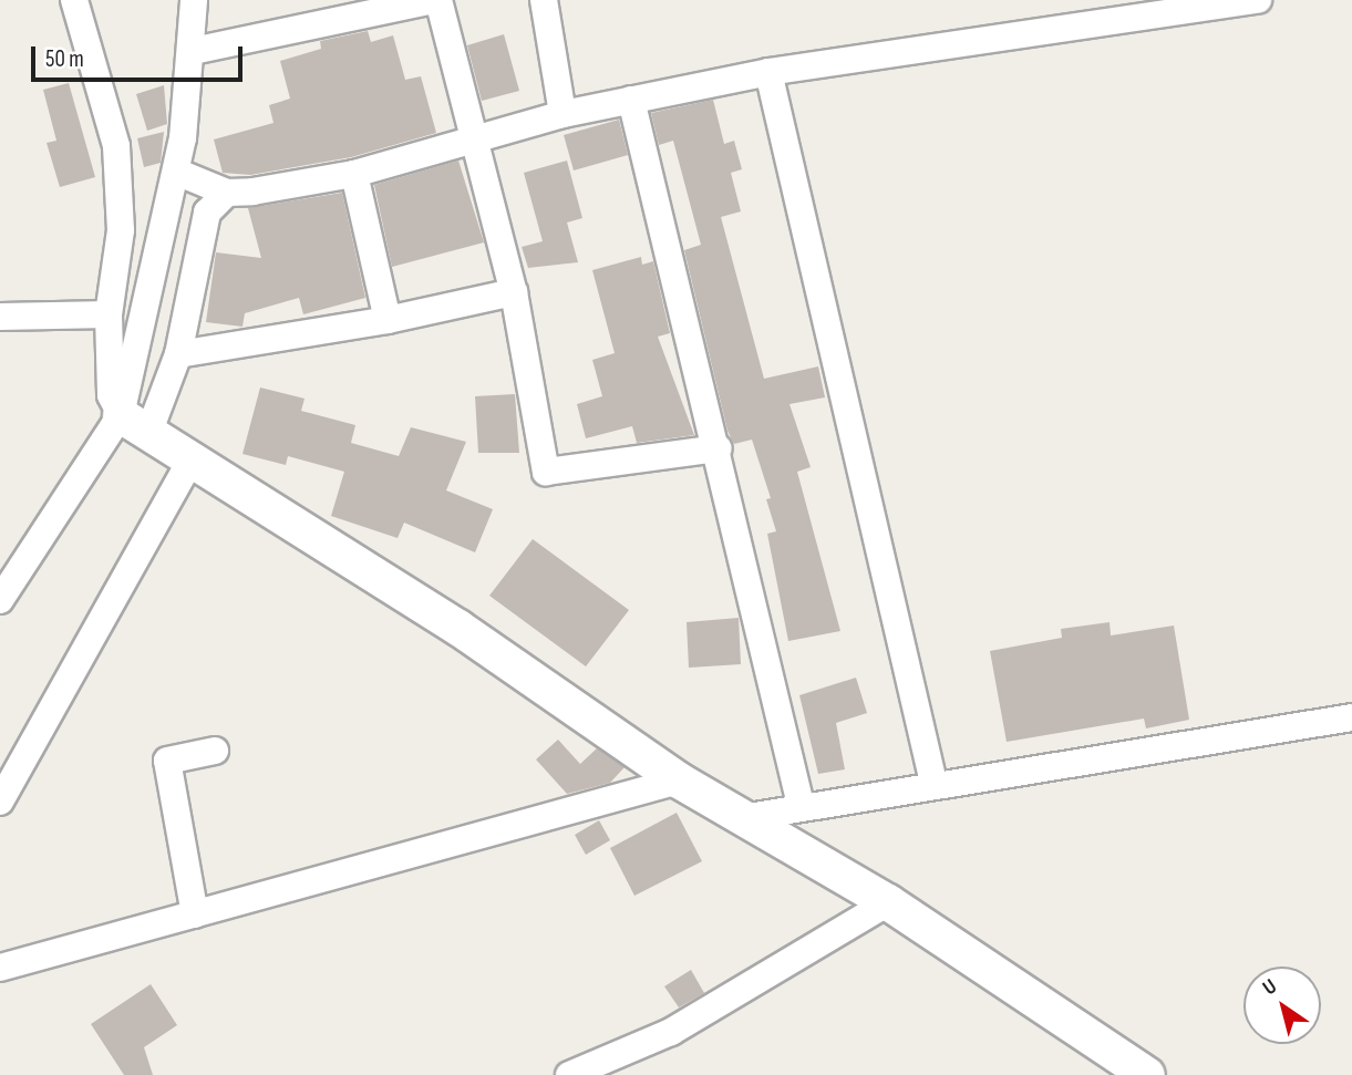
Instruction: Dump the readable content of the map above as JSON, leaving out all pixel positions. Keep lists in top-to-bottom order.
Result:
{
  "scale_bar": "50 m",
  "north": "top left"
}
